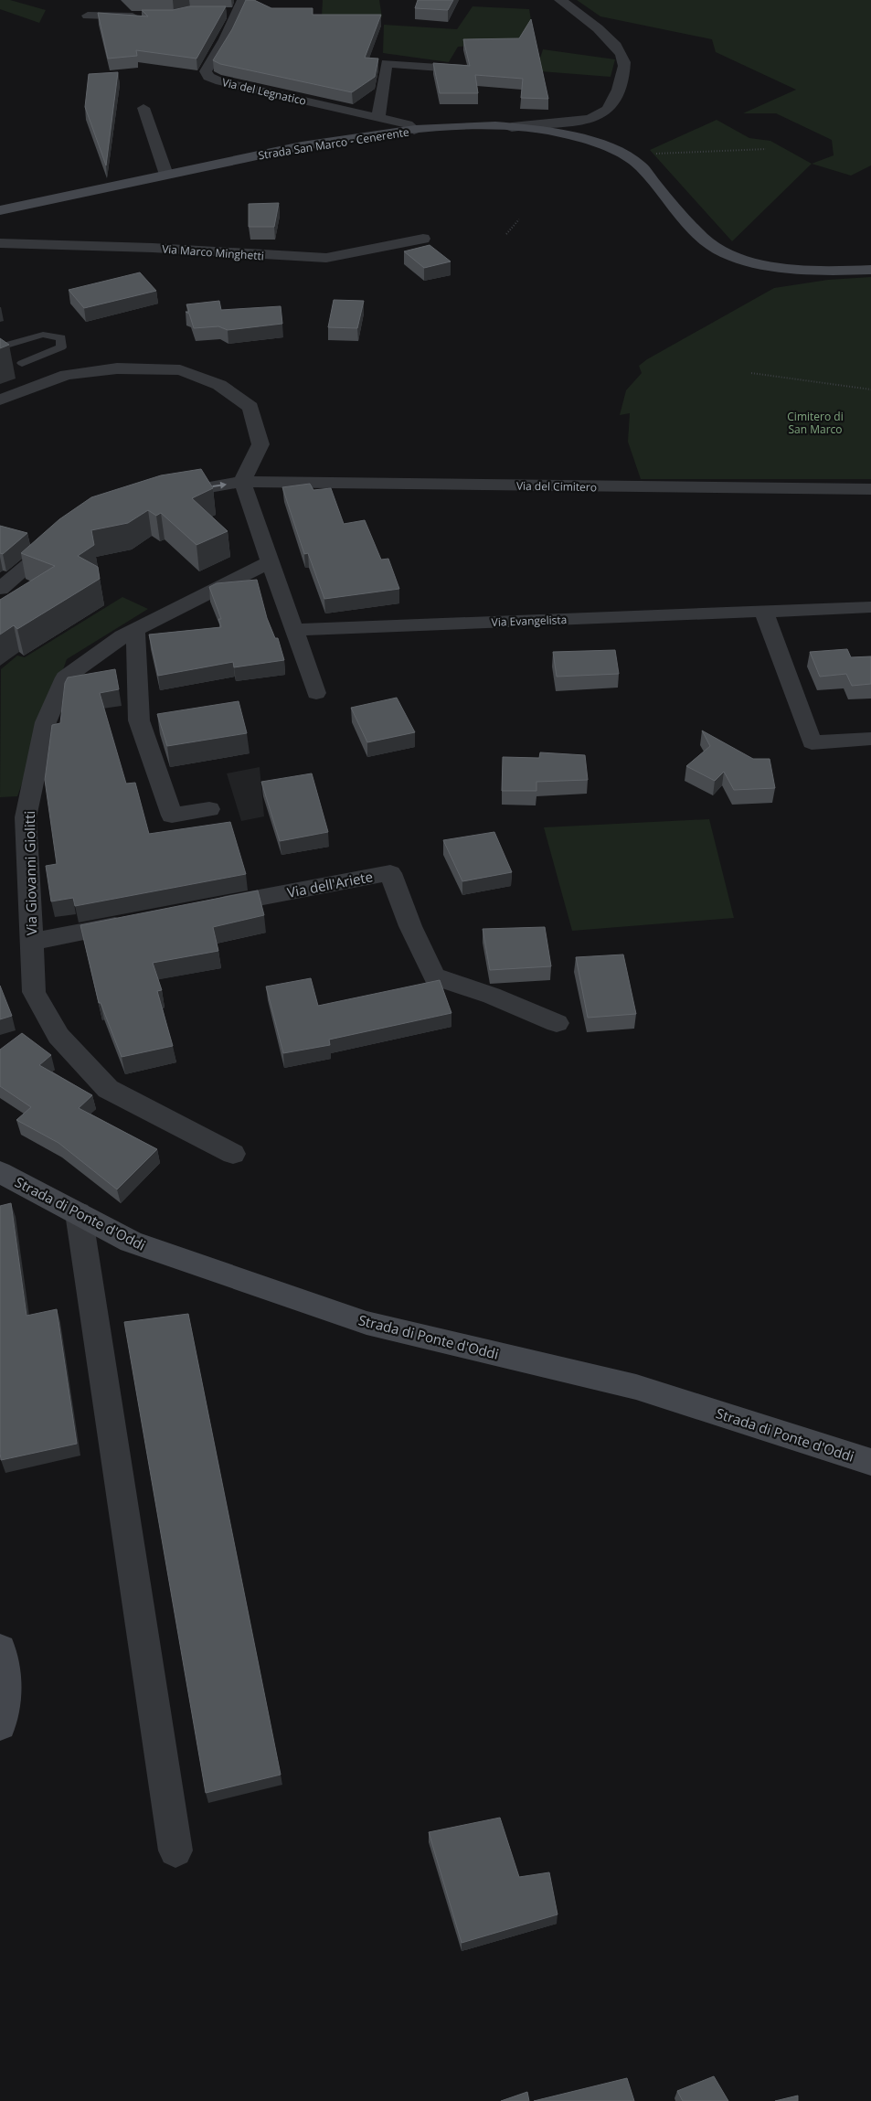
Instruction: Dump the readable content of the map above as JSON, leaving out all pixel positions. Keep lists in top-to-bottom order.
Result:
{
  "streets": {
    "main road": ["Strada San Marco - Cenerente", "Strada di Ponte d'Oddi"],
    "street": [
      "Via del Legnatico",
      "Via Marco Minghetti",
      "Via del Cimitero",
      "Via Evangelista",
      "Via Giovanni Giolitti",
      "Via dell'Ariete"
    ]
  },
  "crossings": [
    ["Via del Legnatico", "Strada San Marco - Cenerente"]
  ],
  "parks": ["Cimitero di San Marco"]
}
